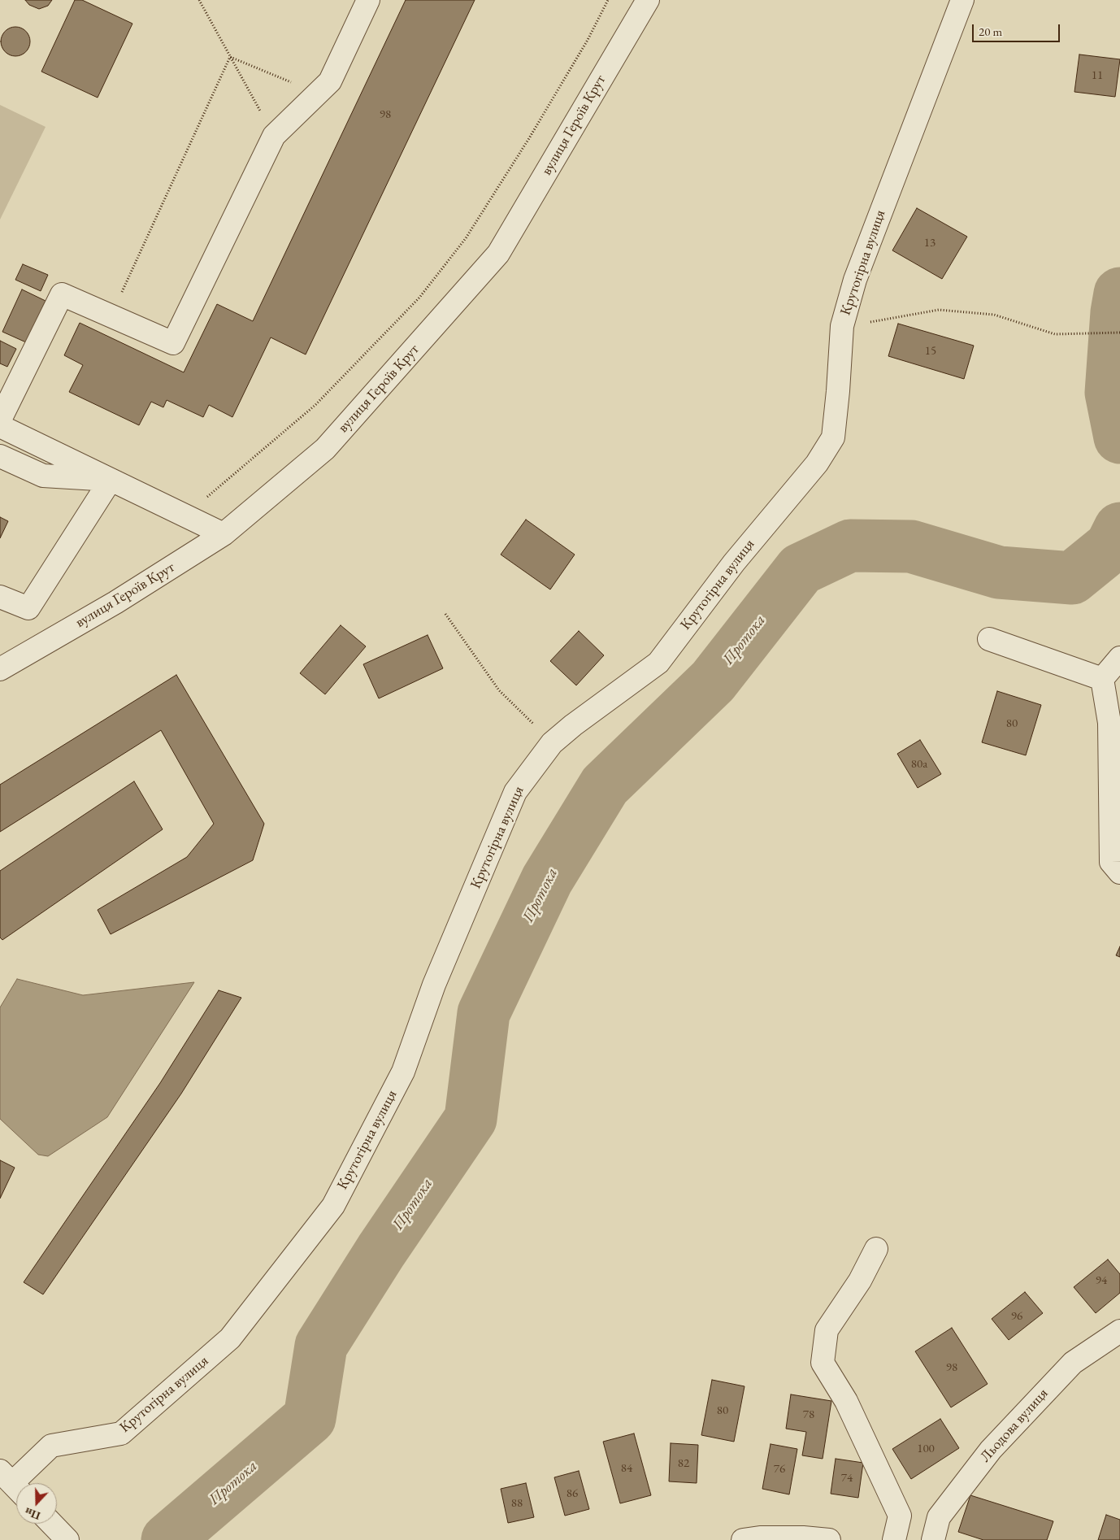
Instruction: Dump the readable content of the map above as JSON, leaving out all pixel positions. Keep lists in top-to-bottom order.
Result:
{
  "streets": {
    "street": ["вулиця Героїв Крут", "Крутогірна вулиця", "Льодова вулиця"]
  },
  "water": ["Протока"],
  "house_numbers": [
    "11",
    "98",
    "13",
    "15",
    "80",
    "80а",
    "94",
    "96",
    "98",
    "80",
    "78",
    "100",
    "82",
    "84",
    "76",
    "74",
    "86",
    "88"
  ],
  "scale_bar": "20 m",
  "north": "bottom"
}
